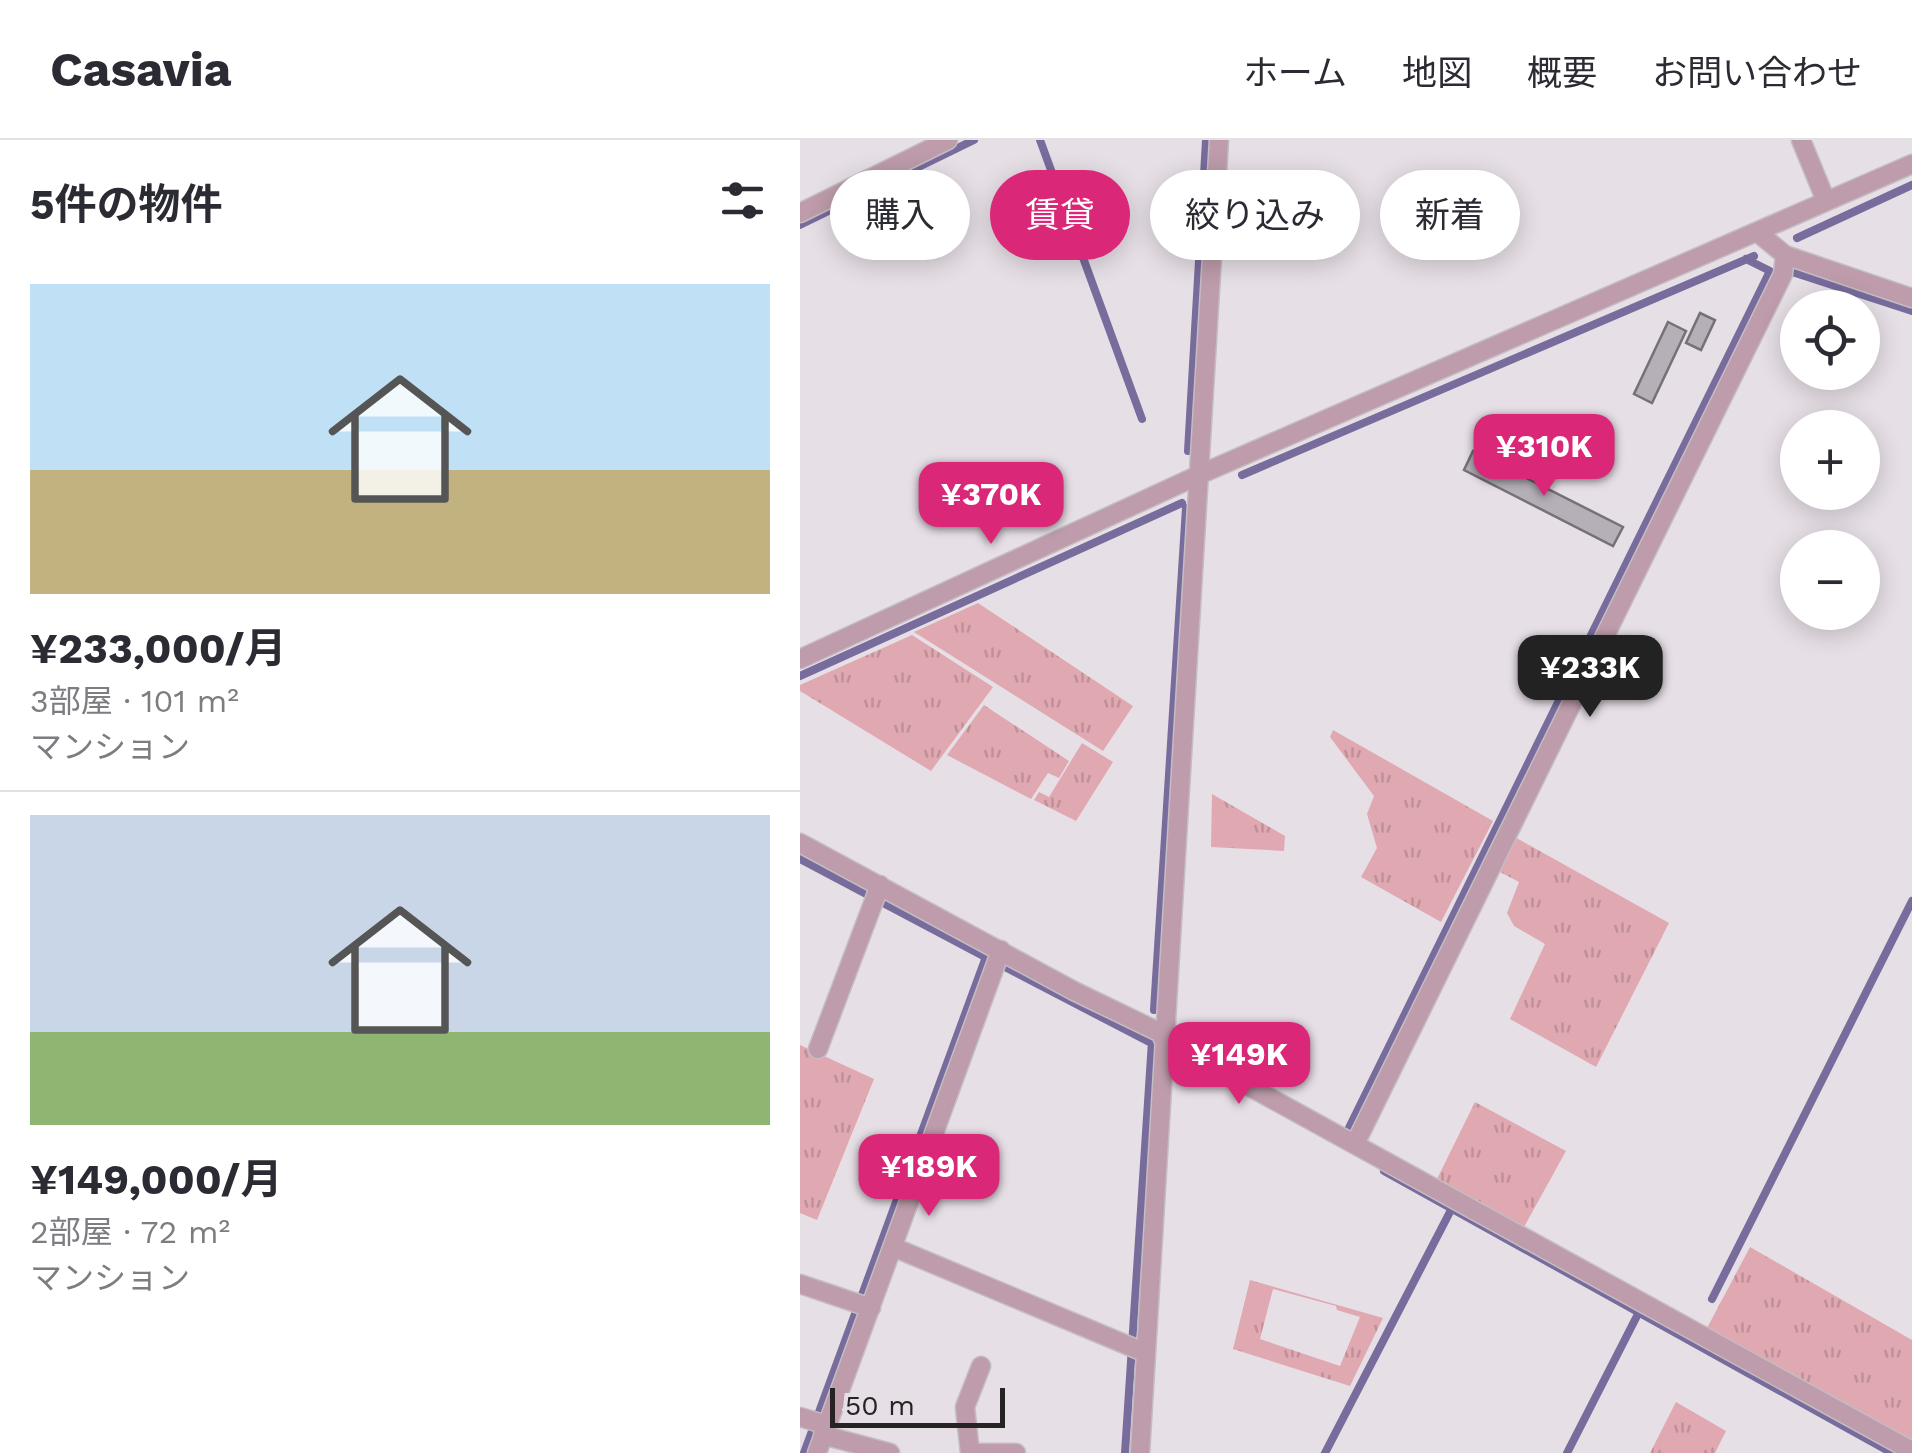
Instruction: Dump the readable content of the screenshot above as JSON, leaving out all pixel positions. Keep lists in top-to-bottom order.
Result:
{
  "scale_bar": "50 m",
  "page": {
    "header": "Casavia",
    "nav": [
      "ホーム",
      "地図",
      "概要",
      "お問い合わせ"
    ],
    "heading": "5件の物件",
    "chip": [
      "購入",
      "賃貸",
      "絞り込み",
      "新着"
    ],
    "list": [
      {
        "name": "¥233,000/月",
        "note": "3部屋 · 101 m² · マンション"
      },
      {
        "name": "¥149,000/月",
        "note": "2部屋 · 72 m² · マンション"
      }
    ],
    "map_buttons": ["+", "−"],
    "price": [
      "¥310K",
      "¥370K",
      "¥233K",
      "¥149K",
      "¥189K"
    ],
    "scale": "50 m"
  }
}
